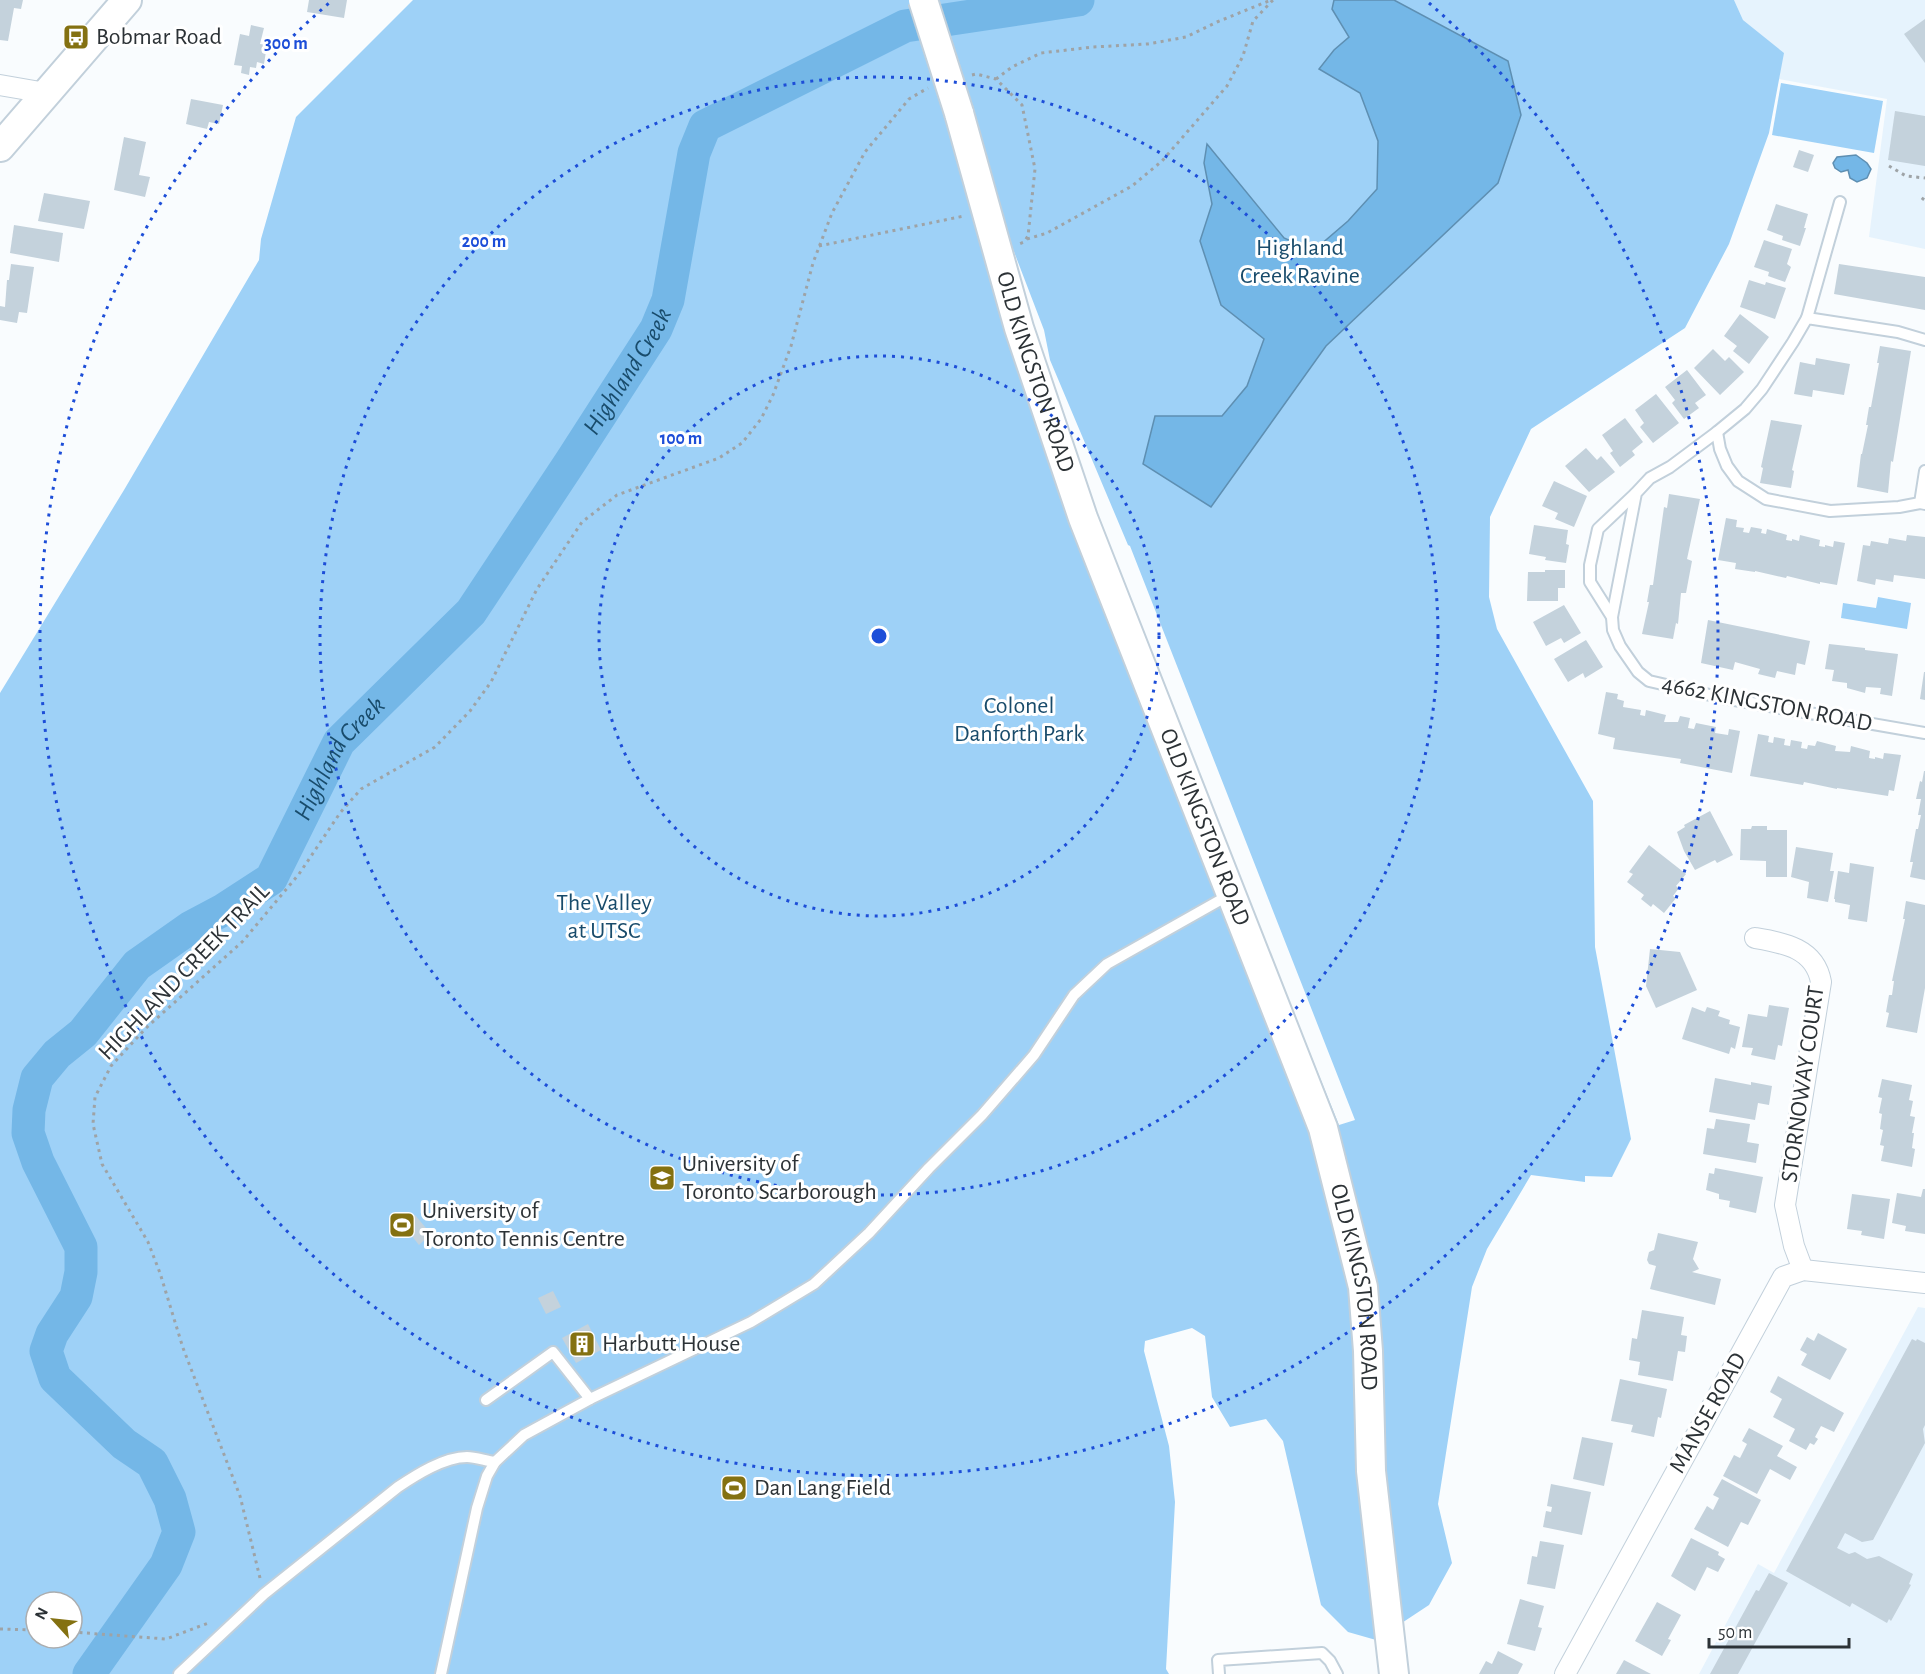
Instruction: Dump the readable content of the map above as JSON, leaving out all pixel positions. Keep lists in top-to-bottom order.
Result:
{
  "streets": {
    "street": ["OLD KINGSTON ROAD", "STORNOWAY COURT", "MANSE ROAD"],
    "lane": ["4662 KINGSTON ROAD"],
    "path": ["HIGHLAND CREEK TRAIL"]
  },
  "crossings": [
    ["OLD KINGSTON ROAD", "HIGHLAND CREEK TRAIL"],
    ["STORNOWAY COURT", "MANSE ROAD"]
  ],
  "water": ["Highland Creek"],
  "parks": ["Highland Creek Ravine", "Colonel Danforth Park", "The Valley at UTSC"],
  "places": {
    "bus stop": ["Bobmar Road"],
    "school or university": ["University of Toronto Scarborough"],
    "sports": ["University of Toronto Tennis Centre", "Dan Lang Field"],
    "building": ["Harbutt House"]
  },
  "scale_bar": "50 m",
  "north": "top left",
  "rings": ["300 m", "200 m", "100 m"]
}
